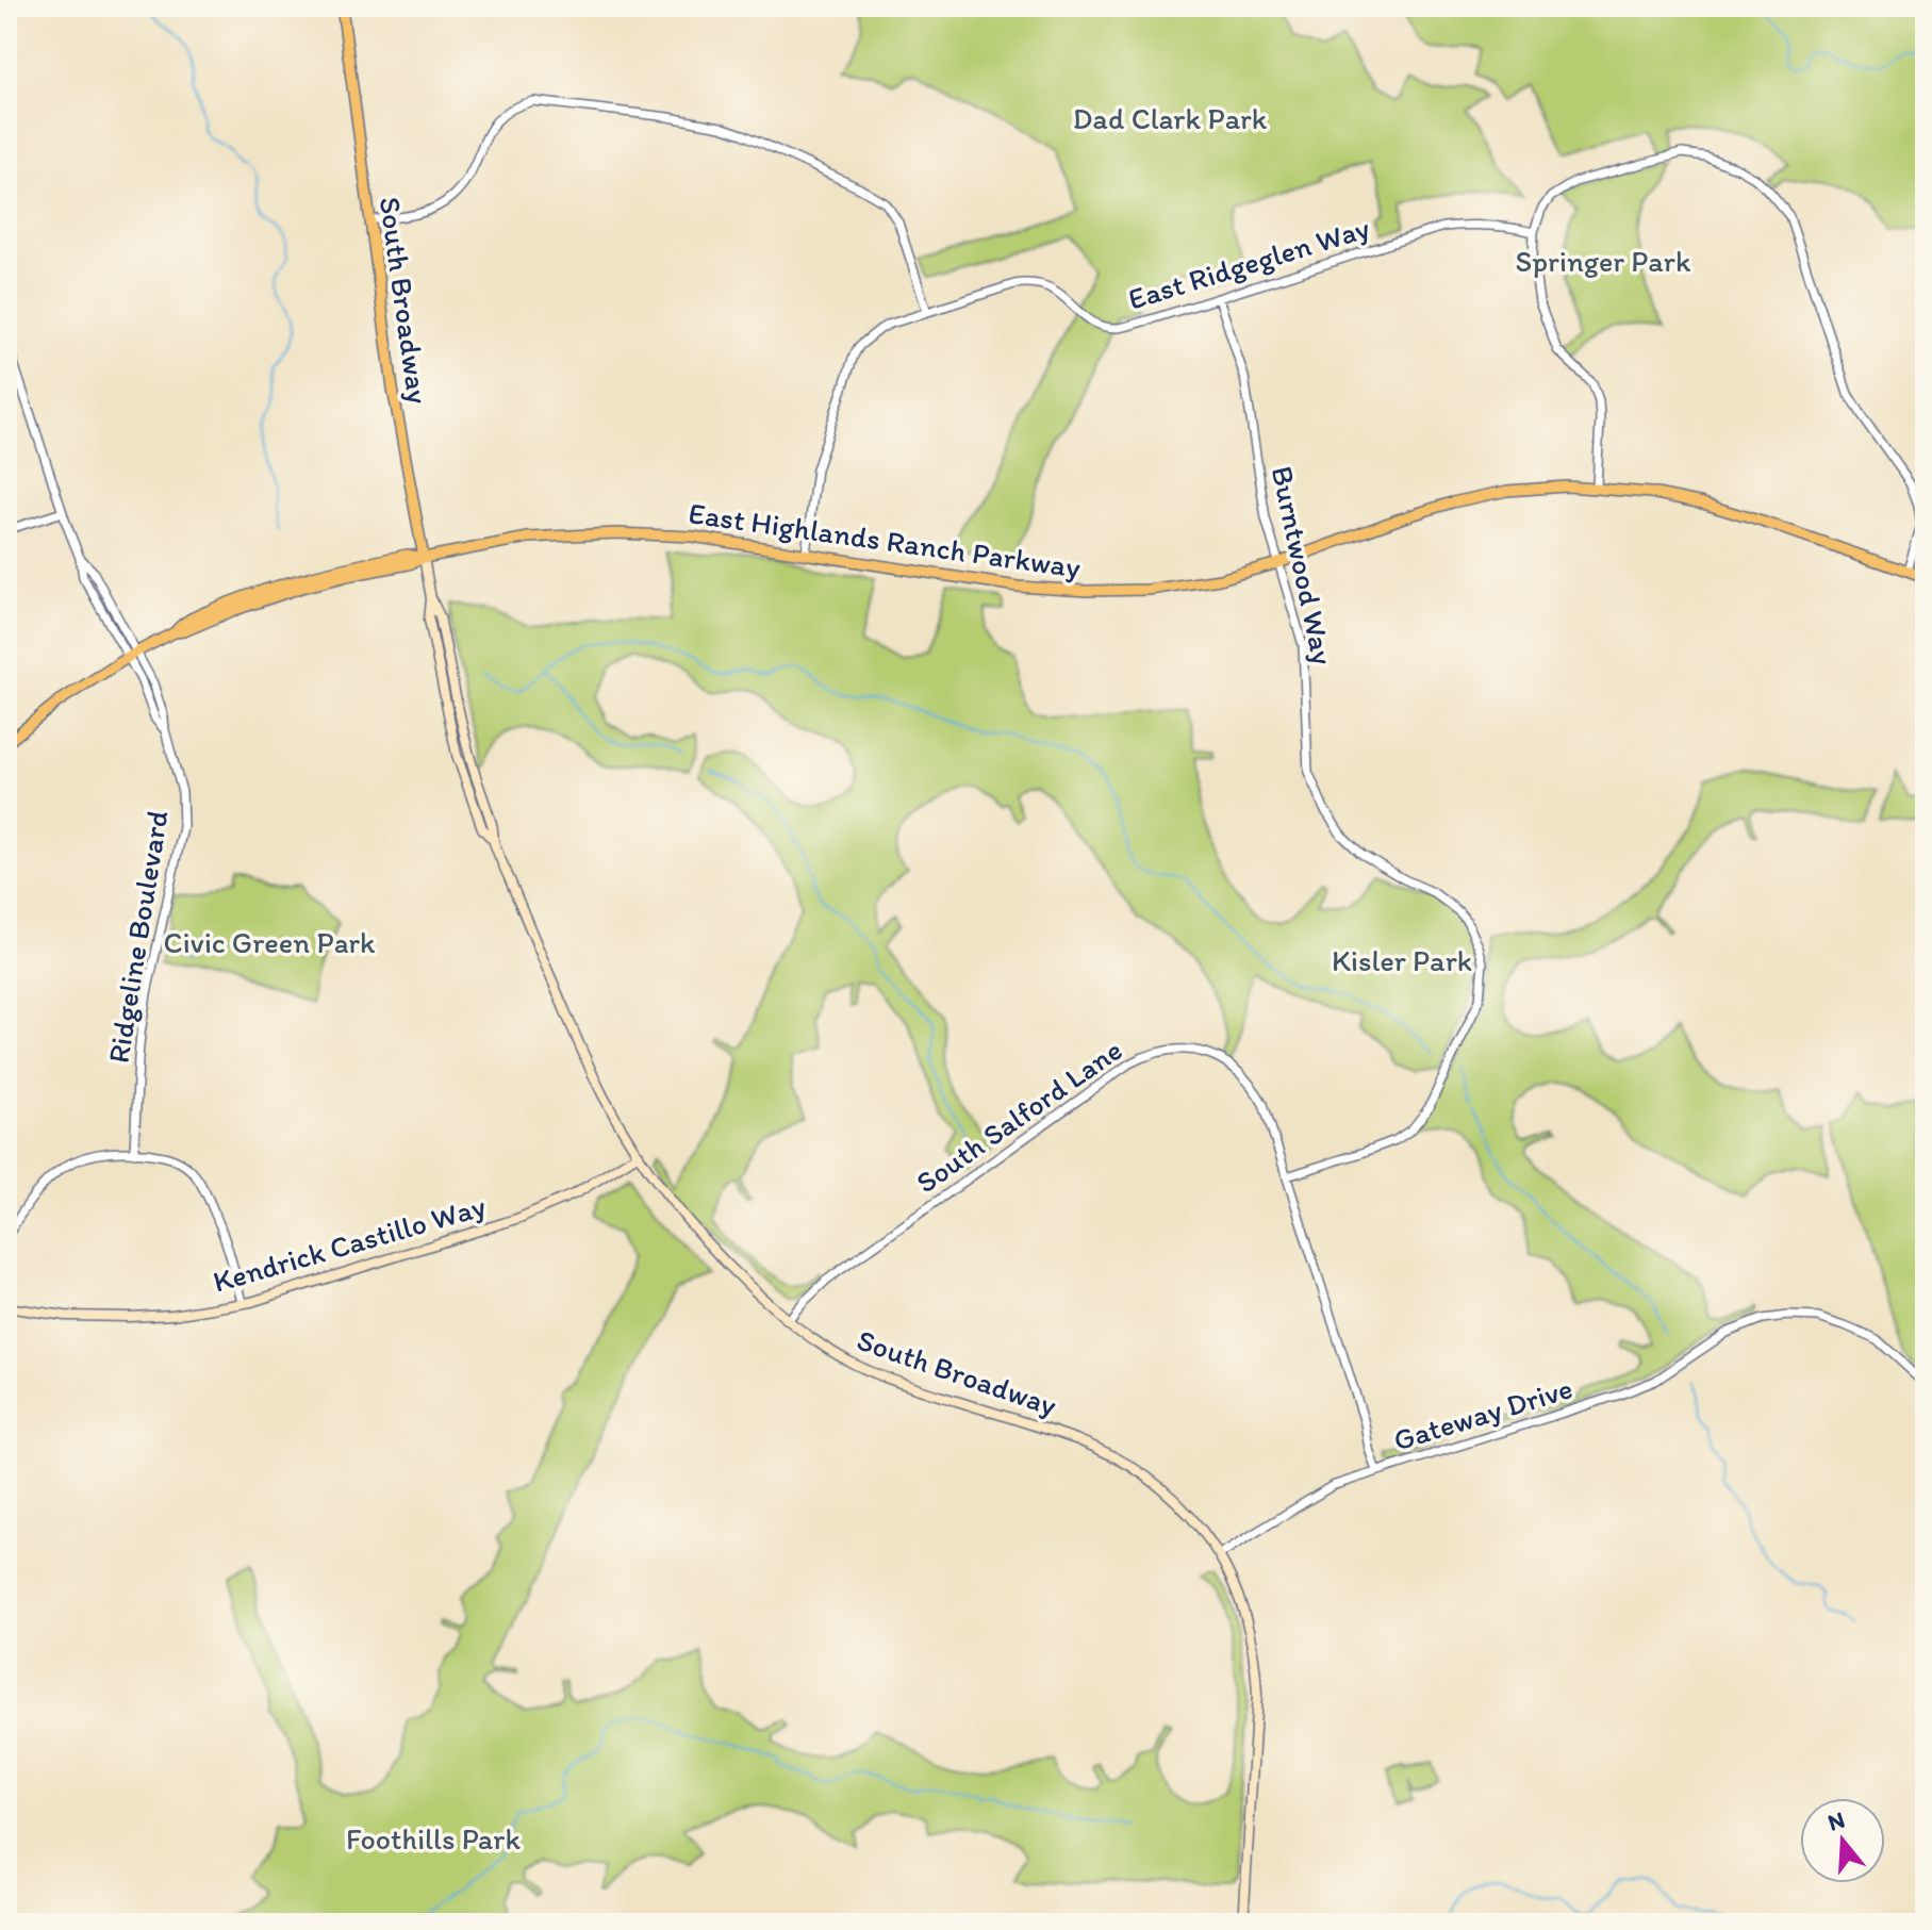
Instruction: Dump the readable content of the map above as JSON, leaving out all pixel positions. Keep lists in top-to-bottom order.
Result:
{
  "streets": {
    "main road": ["South Broadway", "East Highlands Ranch Parkway", "Kendrick Castillo Way"],
    "street": [
      "East Ridgeglen Way",
      "Burntwood Way",
      "Ridgeline Boulevard",
      "South Salford Lane",
      "Gateway Drive"
    ]
  },
  "crossings": [
    ["East Ridgeglen Way", "East Highlands Ranch Parkway"],
    ["East Ridgeglen Way", "Burntwood Way"],
    ["South Broadway", "East Highlands Ranch Parkway"],
    ["South Broadway", "South Salford Lane"],
    ["South Broadway", "Kendrick Castillo Way"],
    ["South Broadway", "Gateway Drive"],
    ["East Highlands Ranch Parkway", "Burntwood Way"],
    ["East Highlands Ranch Parkway", "Ridgeline Boulevard"],
    ["Burntwood Way", "South Salford Lane"],
    ["South Salford Lane", "Gateway Drive"]
  ],
  "parks": [
    "Dad Clark Park",
    "Springer Park",
    "Civic Green Park",
    "Kisler Park",
    "Foothills Park"
  ],
  "north": "top"
}
